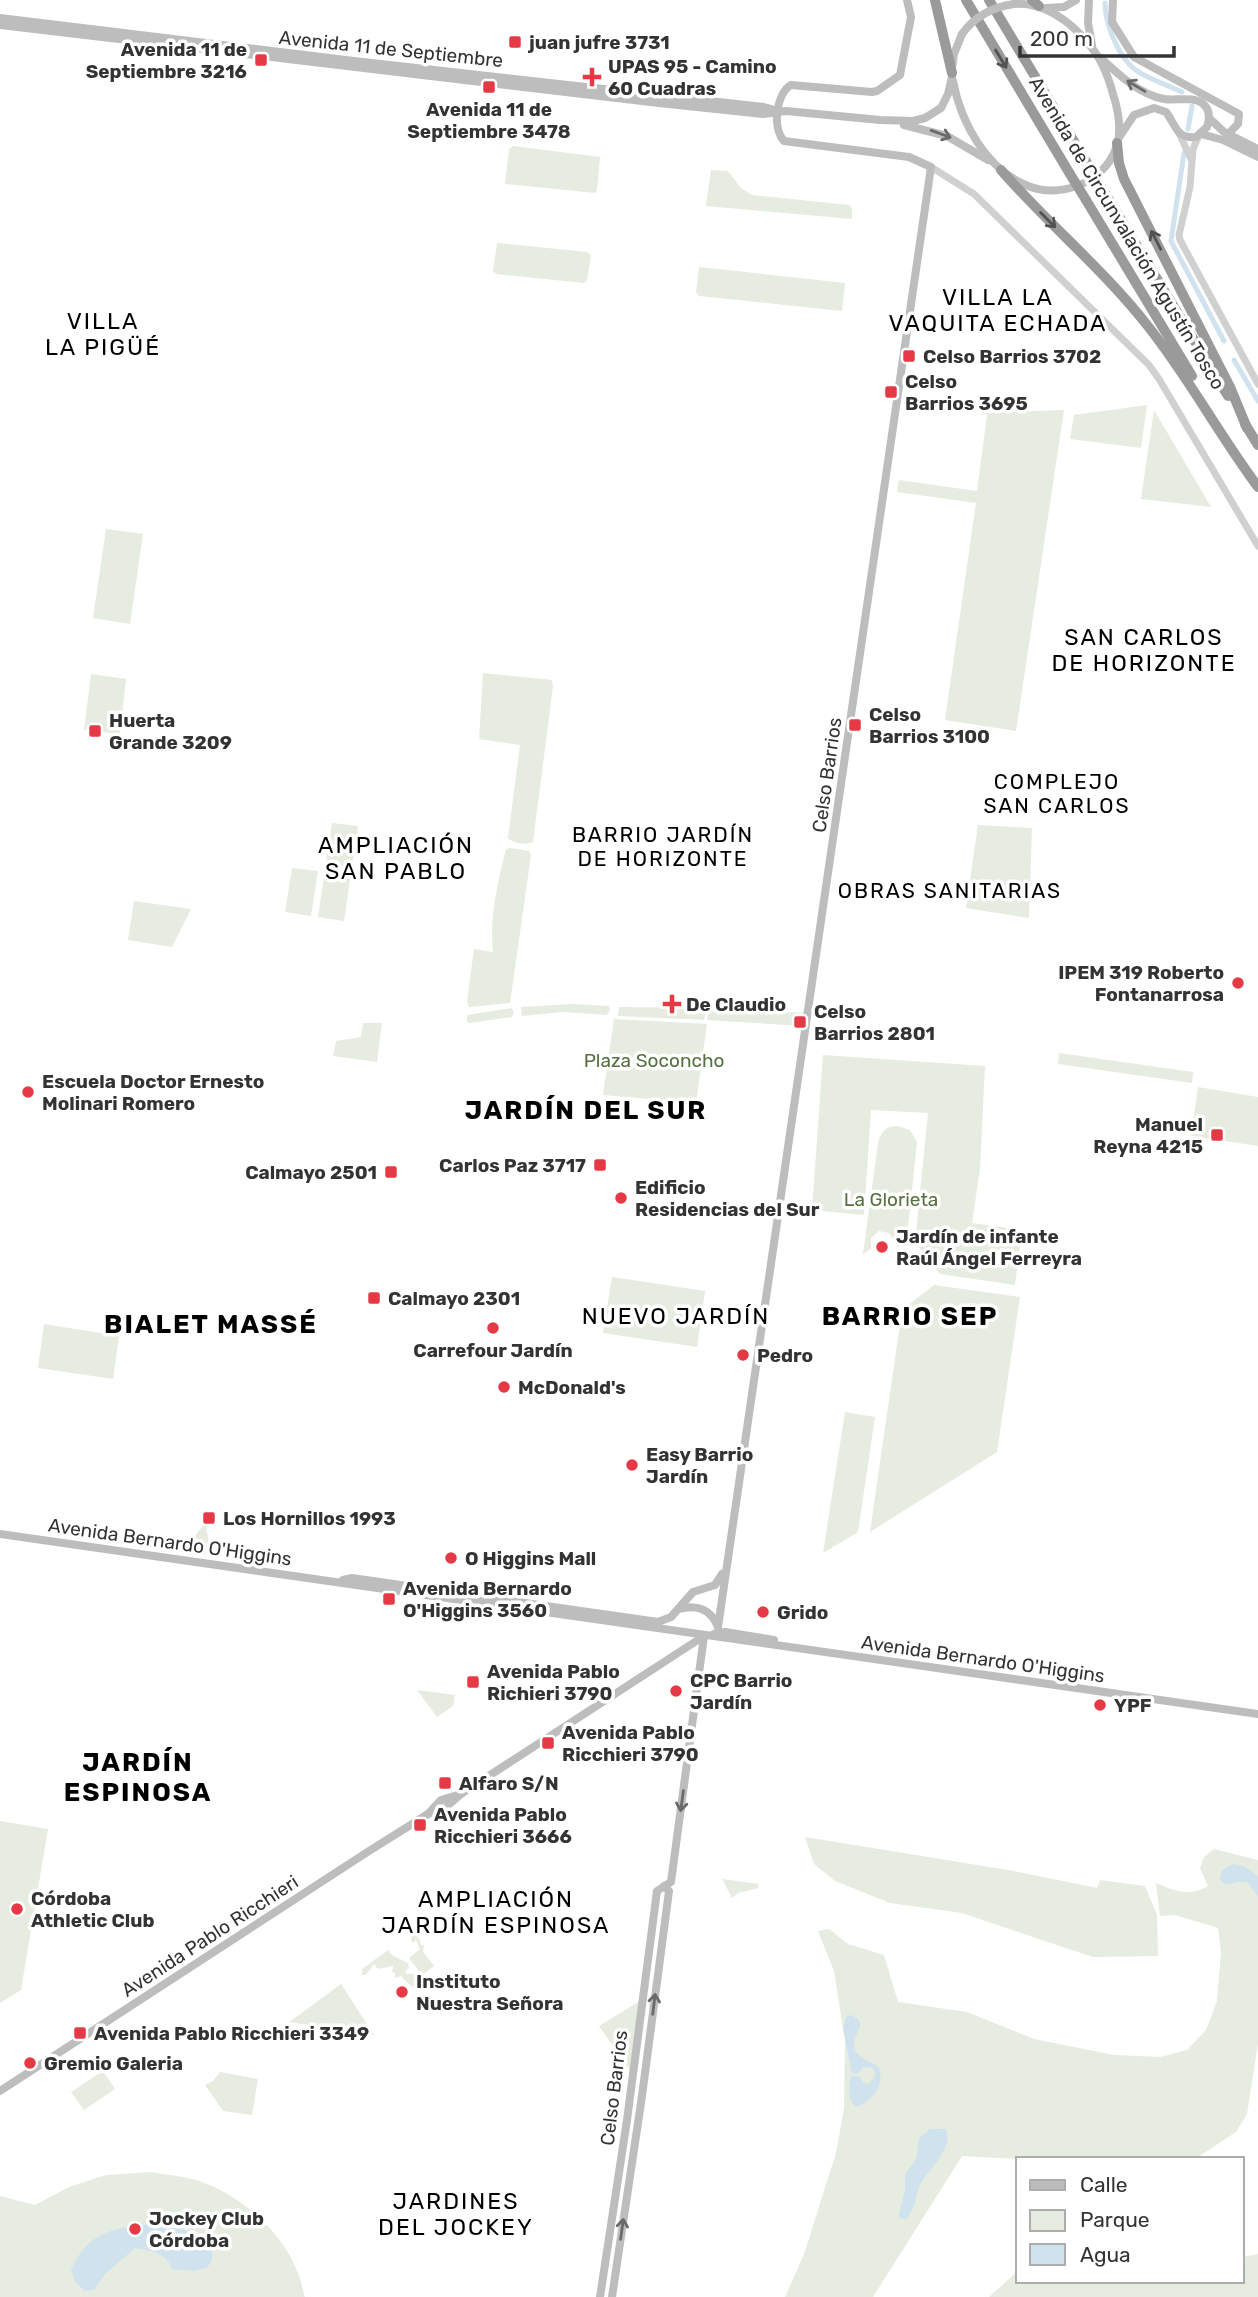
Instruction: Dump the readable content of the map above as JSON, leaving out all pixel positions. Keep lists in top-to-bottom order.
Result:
{
  "streets": {
    "highway": ["Avenida de Circunvalación Agustín Tosco"],
    "main road": [
      "Avenida 11 de Septiembre",
      "Celso Barrios",
      "Avenida Bernardo O'Higgins",
      "Avenida Pablo Ricchieri"
    ]
  },
  "crossings": [
    ["Celso Barrios", "Avenida Bernardo O'Higgins"],
    ["Celso Barrios", "Avenida Pablo Ricchieri"],
    ["Avenida Bernardo O'Higgins", "Avenida Pablo Ricchieri"]
  ],
  "districts": [
    "VILLA LA VAQUITA ECHADA",
    "VILLA LA PIGÜÉ",
    "SAN CARLOS DE HORIZONTE",
    "COMPLEJO SAN CARLOS",
    "BARRIO JARDÍN DE HORIZONTE",
    "AMPLIACIÓN SAN PABLO",
    "OBRAS SANITARIAS",
    "JARDÍN DEL SUR",
    "NUEVO JARDÍN",
    "BARRIO SEP",
    "BIALET MASSÉ",
    "JARDÍN ESPINOSA",
    "AMPLIACIÓN JARDÍN ESPINOSA",
    "JARDINES DEL JOCKEY"
  ],
  "parks": ["Plaza Soconcho", "La Glorieta"],
  "places": {
    "transit": [
      "juan jufre 3731",
      "Avenida 11 de Septiembre 3216",
      "Avenida 11 de Septiembre 3478",
      "Celso Barrios 3702",
      "Celso Barrios 3695",
      "Celso Barrios 3100",
      "Huerta Grande 3209",
      "Celso Barrios 2801",
      "Manuel Reyna 4215",
      "Carlos Paz 3717",
      "Calmayo 2501",
      "Calmayo 2301",
      "Los Hornillos 1993",
      "Avenida Bernardo O'Higgins 3560",
      "Avenida Pablo Richieri 3790",
      "Avenida Pablo Ricchieri 3790",
      "Alfaro S/N",
      "Avenida Pablo Ricchieri 3666",
      "Avenida Pablo Ricchieri 3349"
    ],
    "health": ["UPAS 95 - Camino 60 Cuadras", "De Claudio"],
    "other": [
      "IPEM 319 Roberto Fontanarrosa",
      "Escuela Doctor Ernesto Molinari Romero",
      "Edificio Residencias del Sur",
      "Jardín de infante Raúl Ángel Ferreyra",
      "Carrefour Jardín",
      "Pedro",
      "McDonald's",
      "Easy Barrio Jardín",
      "O Higgins Mall",
      "Grido",
      "CPC Barrio Jardín",
      "YPF",
      "Córdoba Athletic Club",
      "Instituto Nuestra Señora",
      "Gremio Galeria",
      "Jockey Club Córdoba"
    ]
  },
  "legend": ["Calle", "Parque", "Agua"],
  "scale_bar": "200 m"
}
